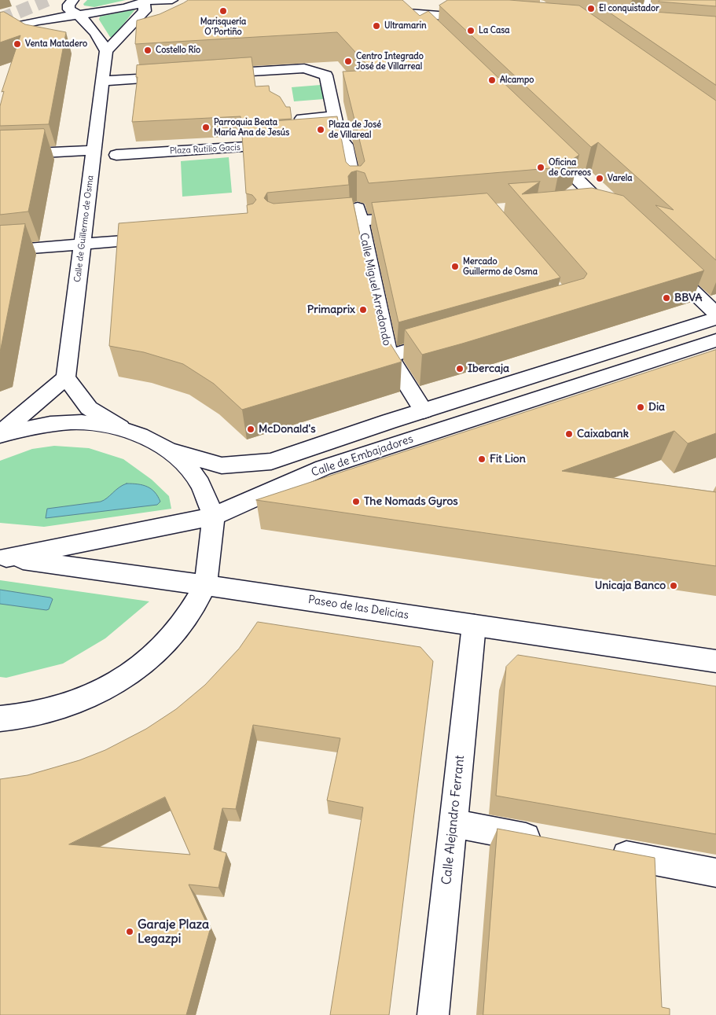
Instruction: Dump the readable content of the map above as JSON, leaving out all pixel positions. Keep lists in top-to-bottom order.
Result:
{
  "streets": {
    "street": [
      "Plaza Rutilio Gacis",
      "Calle de Guillermo de Osma",
      "Calle Miguel Arredondo",
      "Calle de Embajadores",
      "Paseo de las Delicias",
      "Calle Alejandro Ferrant"
    ]
  },
  "crossings": [
    ["Calle de Embajadores", "Paseo de las Delicias"],
    ["Paseo de las Delicias", "Calle Alejandro Ferrant"]
  ],
  "places": [
    "El conquistador",
    "Marisquería O´Portiño",
    "Ultramarin",
    "La Casa",
    "Venta Matadero",
    "Costello Río",
    "Centro Integrado José de Villarreal",
    "Alcampo",
    "Parroquia Beata María Ana de Jesús",
    "Plaza de José de Villareal",
    "Oficina de Correos",
    "Varela",
    "Mercado Guillermo de Osma",
    "BBVA",
    "Primaprix",
    "Ibercaja",
    "Dia",
    "McDonald's",
    "Caixabank",
    "Fit Lion",
    "The Nomads Gyros",
    "Unicaja Banco",
    "Garaje Plaza Legazpi"
  ]
}
